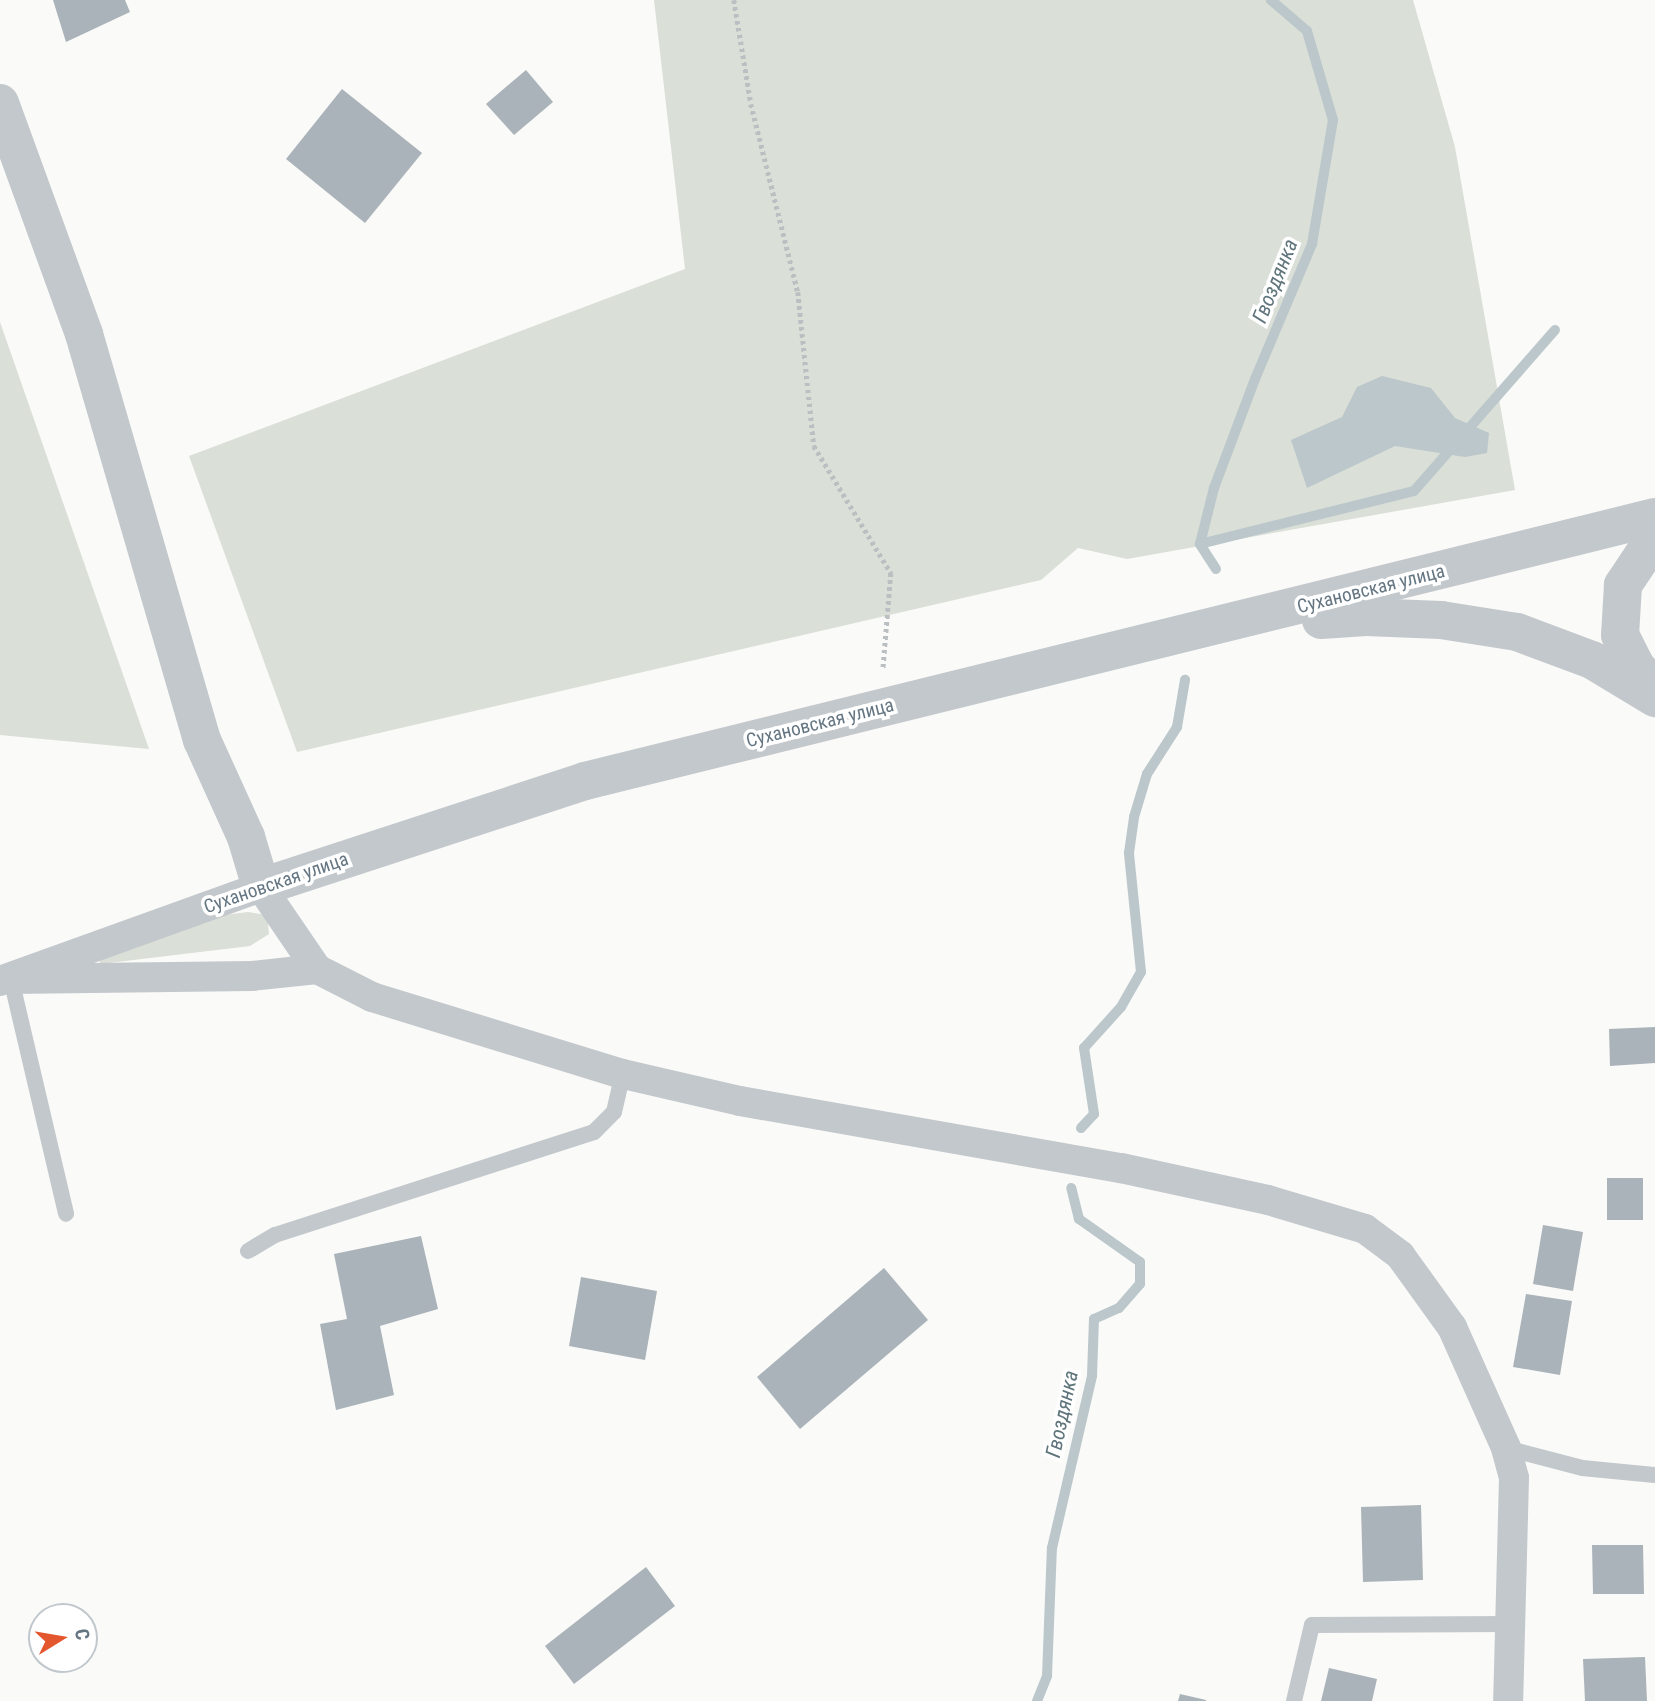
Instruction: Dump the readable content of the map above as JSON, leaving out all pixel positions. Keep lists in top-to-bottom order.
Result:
{
  "streets": {
    "street": ["Сухановская улица"]
  },
  "water": ["Гвоздянка"],
  "north": "right"
}
